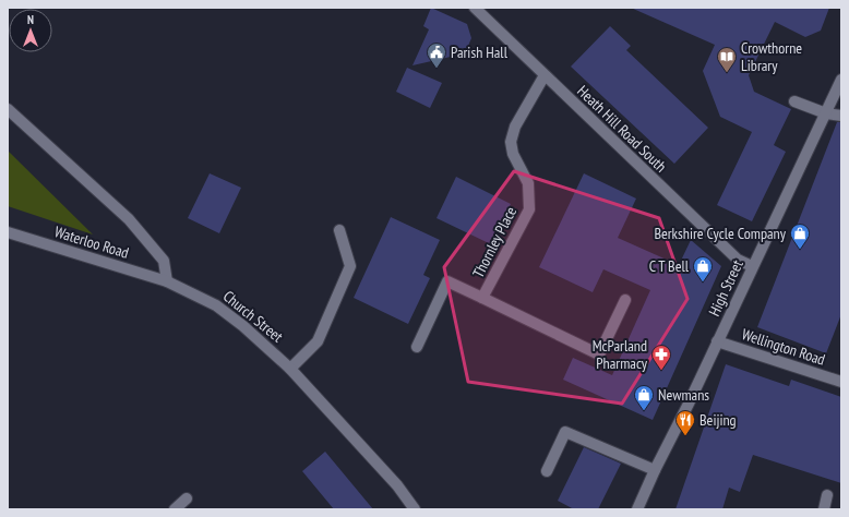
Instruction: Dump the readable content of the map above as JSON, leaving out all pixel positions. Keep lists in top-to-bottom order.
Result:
{
  "streets": {
    "street": [
      "Heath Hill Road South",
      "Waterloo Road",
      "Thornley Place",
      "High Street",
      "Church Street",
      "Wellington Road"
    ]
  },
  "crossings": [
    ["Heath Hill Road South", "Thornley Place"],
    ["Heath Hill Road South", "High Street"],
    ["Waterloo Road", "Church Street"],
    ["High Street", "Wellington Road"]
  ],
  "places": {
    "public building": ["Parish Hall"],
    "library": ["Crowthorne Library"],
    "shop": ["Berkshire Cycle Company", "C T Bell", "Newmans"],
    "pharmacy": ["McParland Pharmacy"],
    "restaurant": ["Beijing"]
  },
  "north": "top"
}
